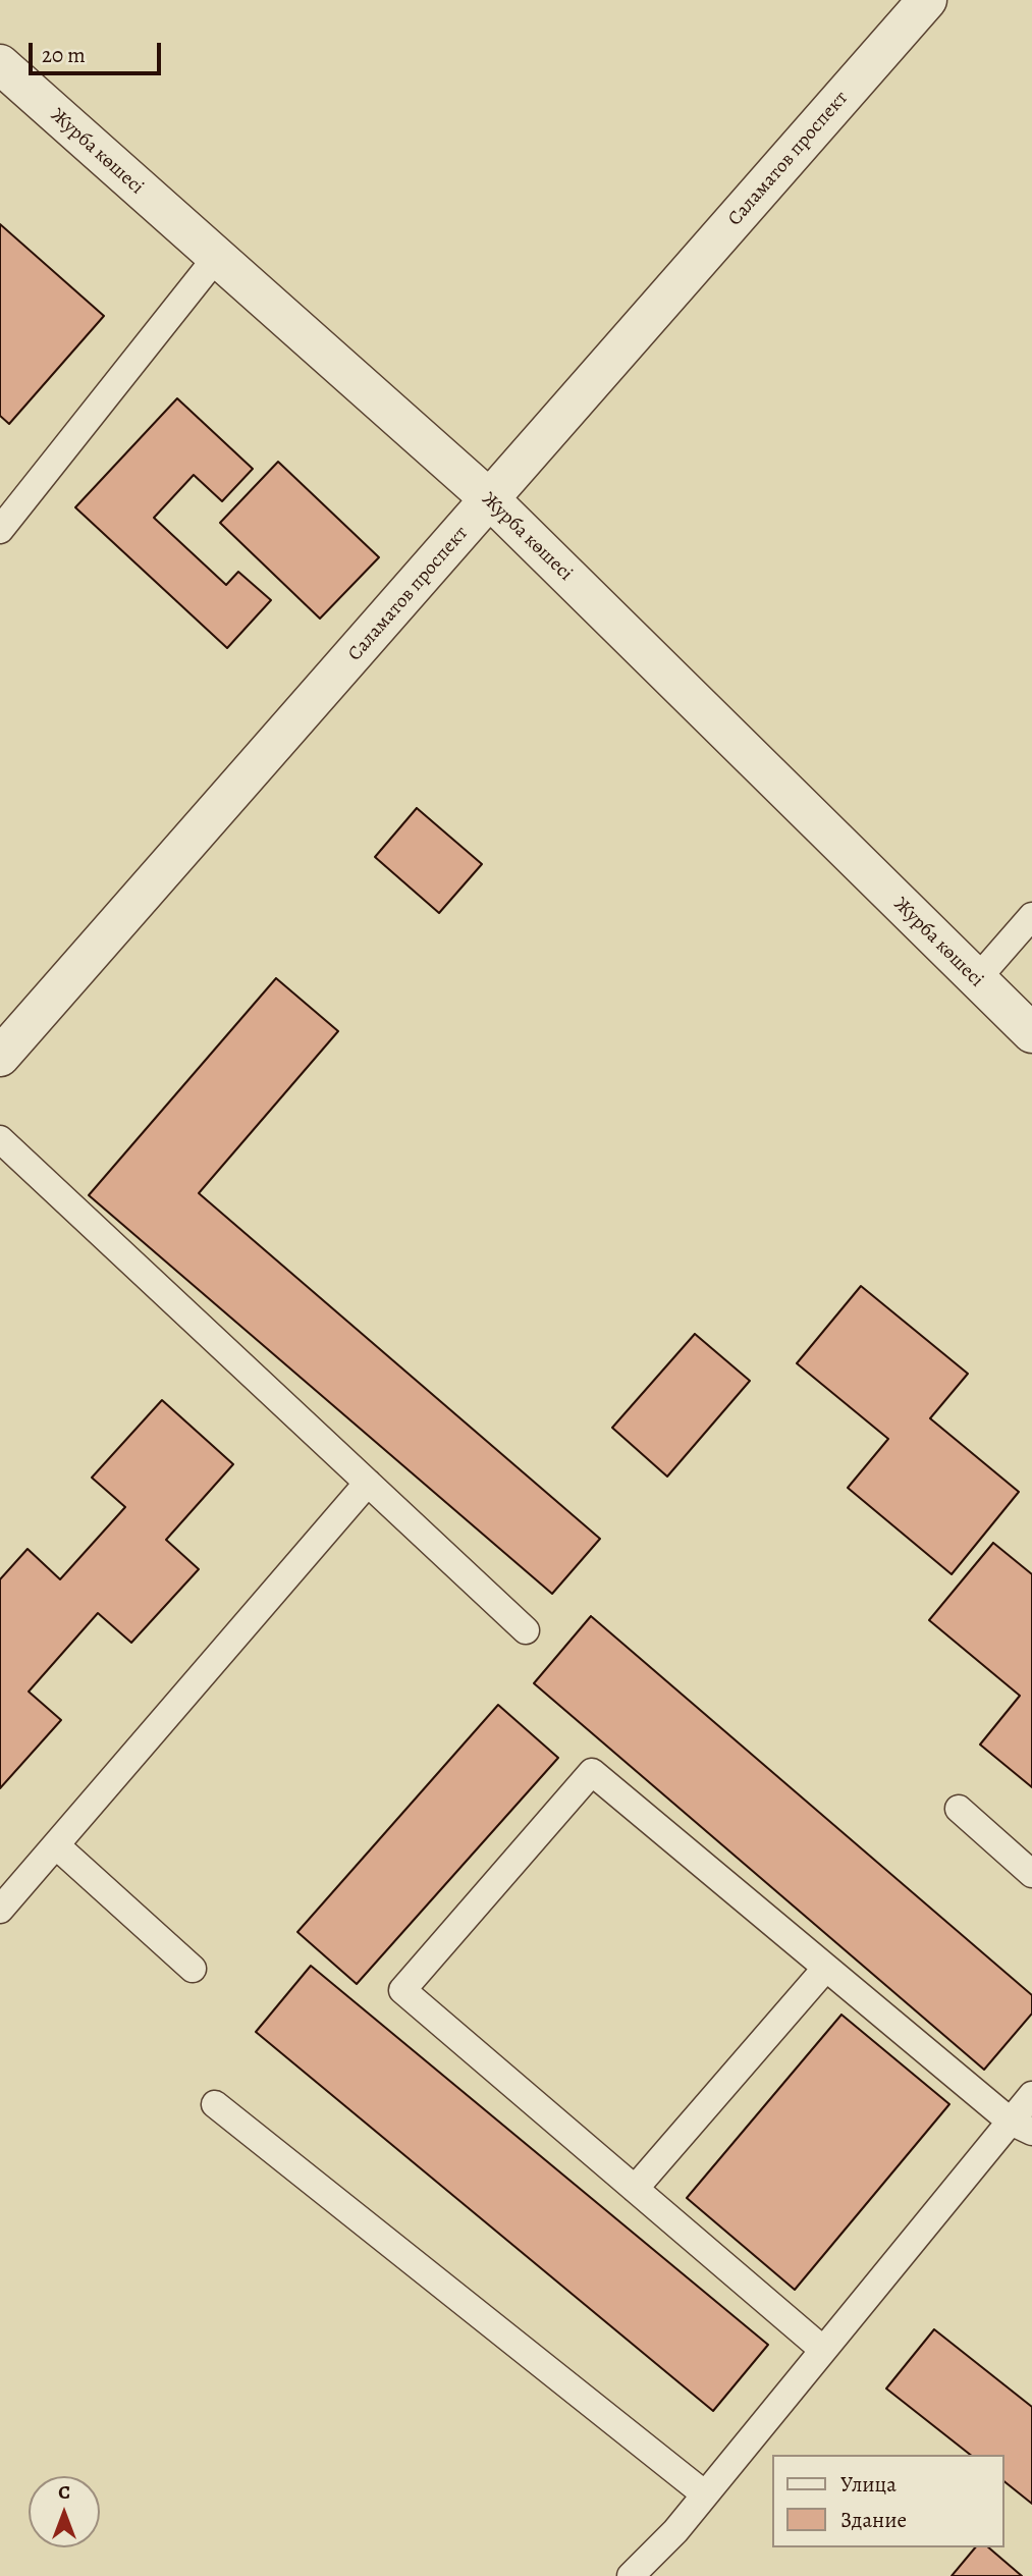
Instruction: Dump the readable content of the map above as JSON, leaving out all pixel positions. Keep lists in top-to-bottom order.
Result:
{
  "streets": {
    "street": ["Журба көшесі", "Саламатов проспект"]
  },
  "crossings": [
    ["Журба көшесі", "Саламатов проспект"]
  ],
  "legend": ["Улица", "Здание"],
  "scale_bar": "20 m",
  "north": "top"
}
